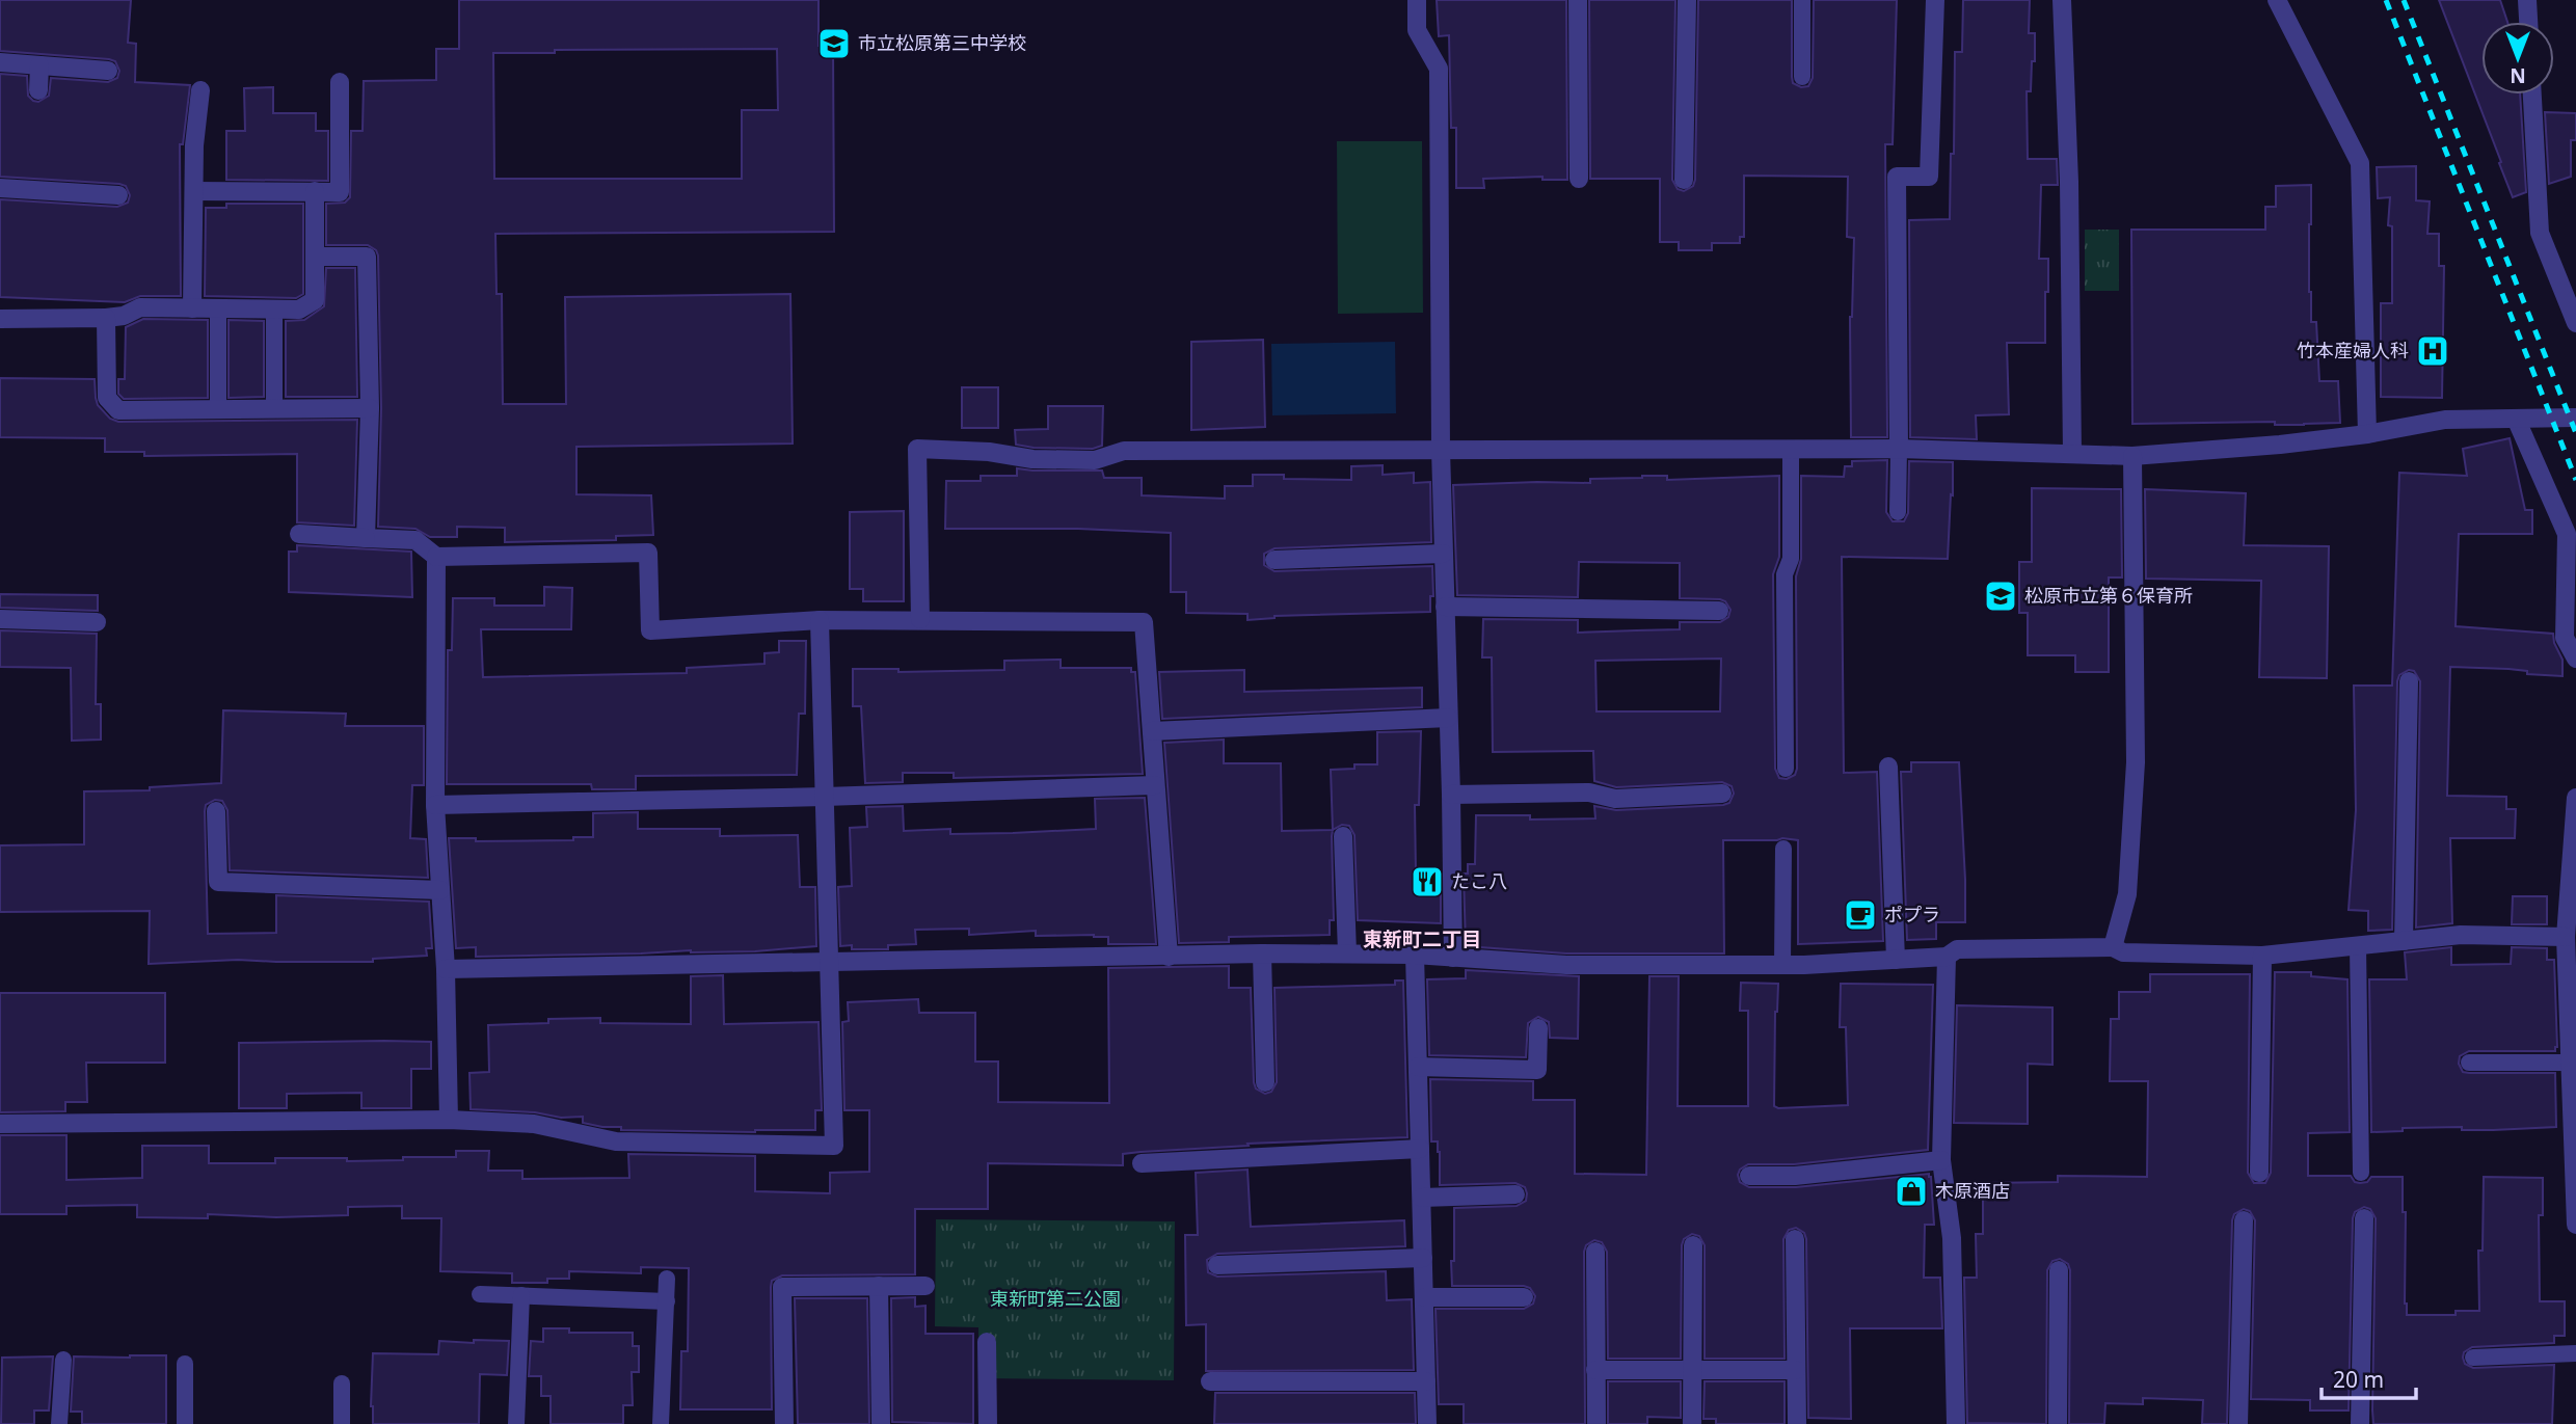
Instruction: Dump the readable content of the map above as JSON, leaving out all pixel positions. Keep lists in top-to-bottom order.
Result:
{
  "districts": ["東新町二丁目"],
  "parks": ["東新町第二公園"],
  "places": {
    "school or university": ["市立松原第三中学校", "松原市立第６保育所"],
    "hospital": ["竹本産婦人科"],
    "restaurant": ["たこ八"],
    "cafe": ["ポプラ"],
    "shop": ["木原酒店"]
  },
  "scale_bar": "20 m",
  "north": "bottom"
}
